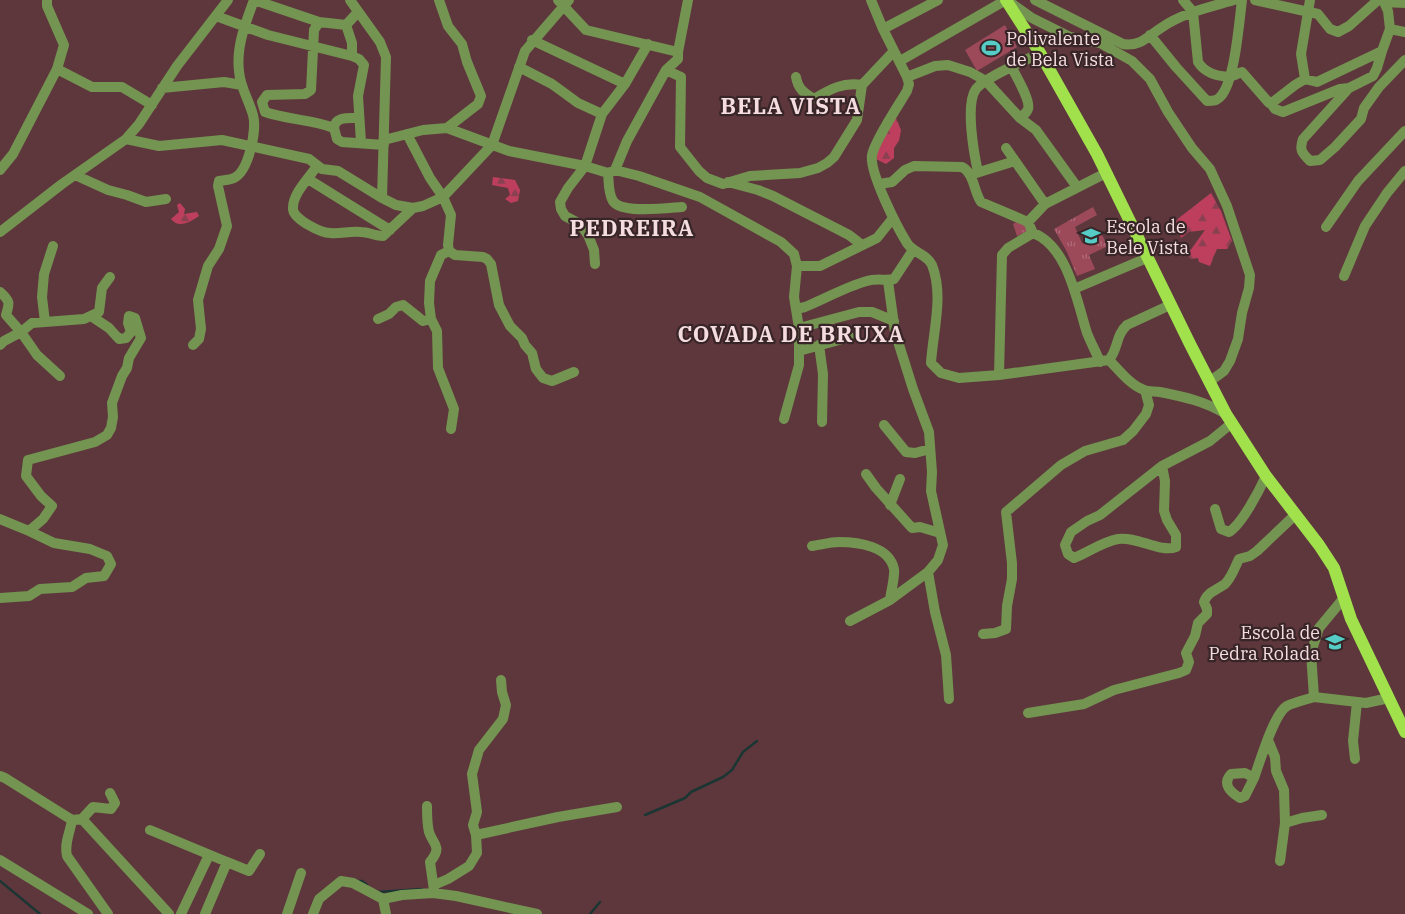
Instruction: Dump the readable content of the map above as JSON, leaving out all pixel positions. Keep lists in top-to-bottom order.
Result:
{
  "districts": ["BELA VISTA", "PEDREIRA", "COVADA DE BRUXA"],
  "places": {
    "sports": ["Polivalente de Bela Vista"],
    "school or university": ["Escola de Bele Vista", "Escola de Pedra Rolada"]
  }
}
